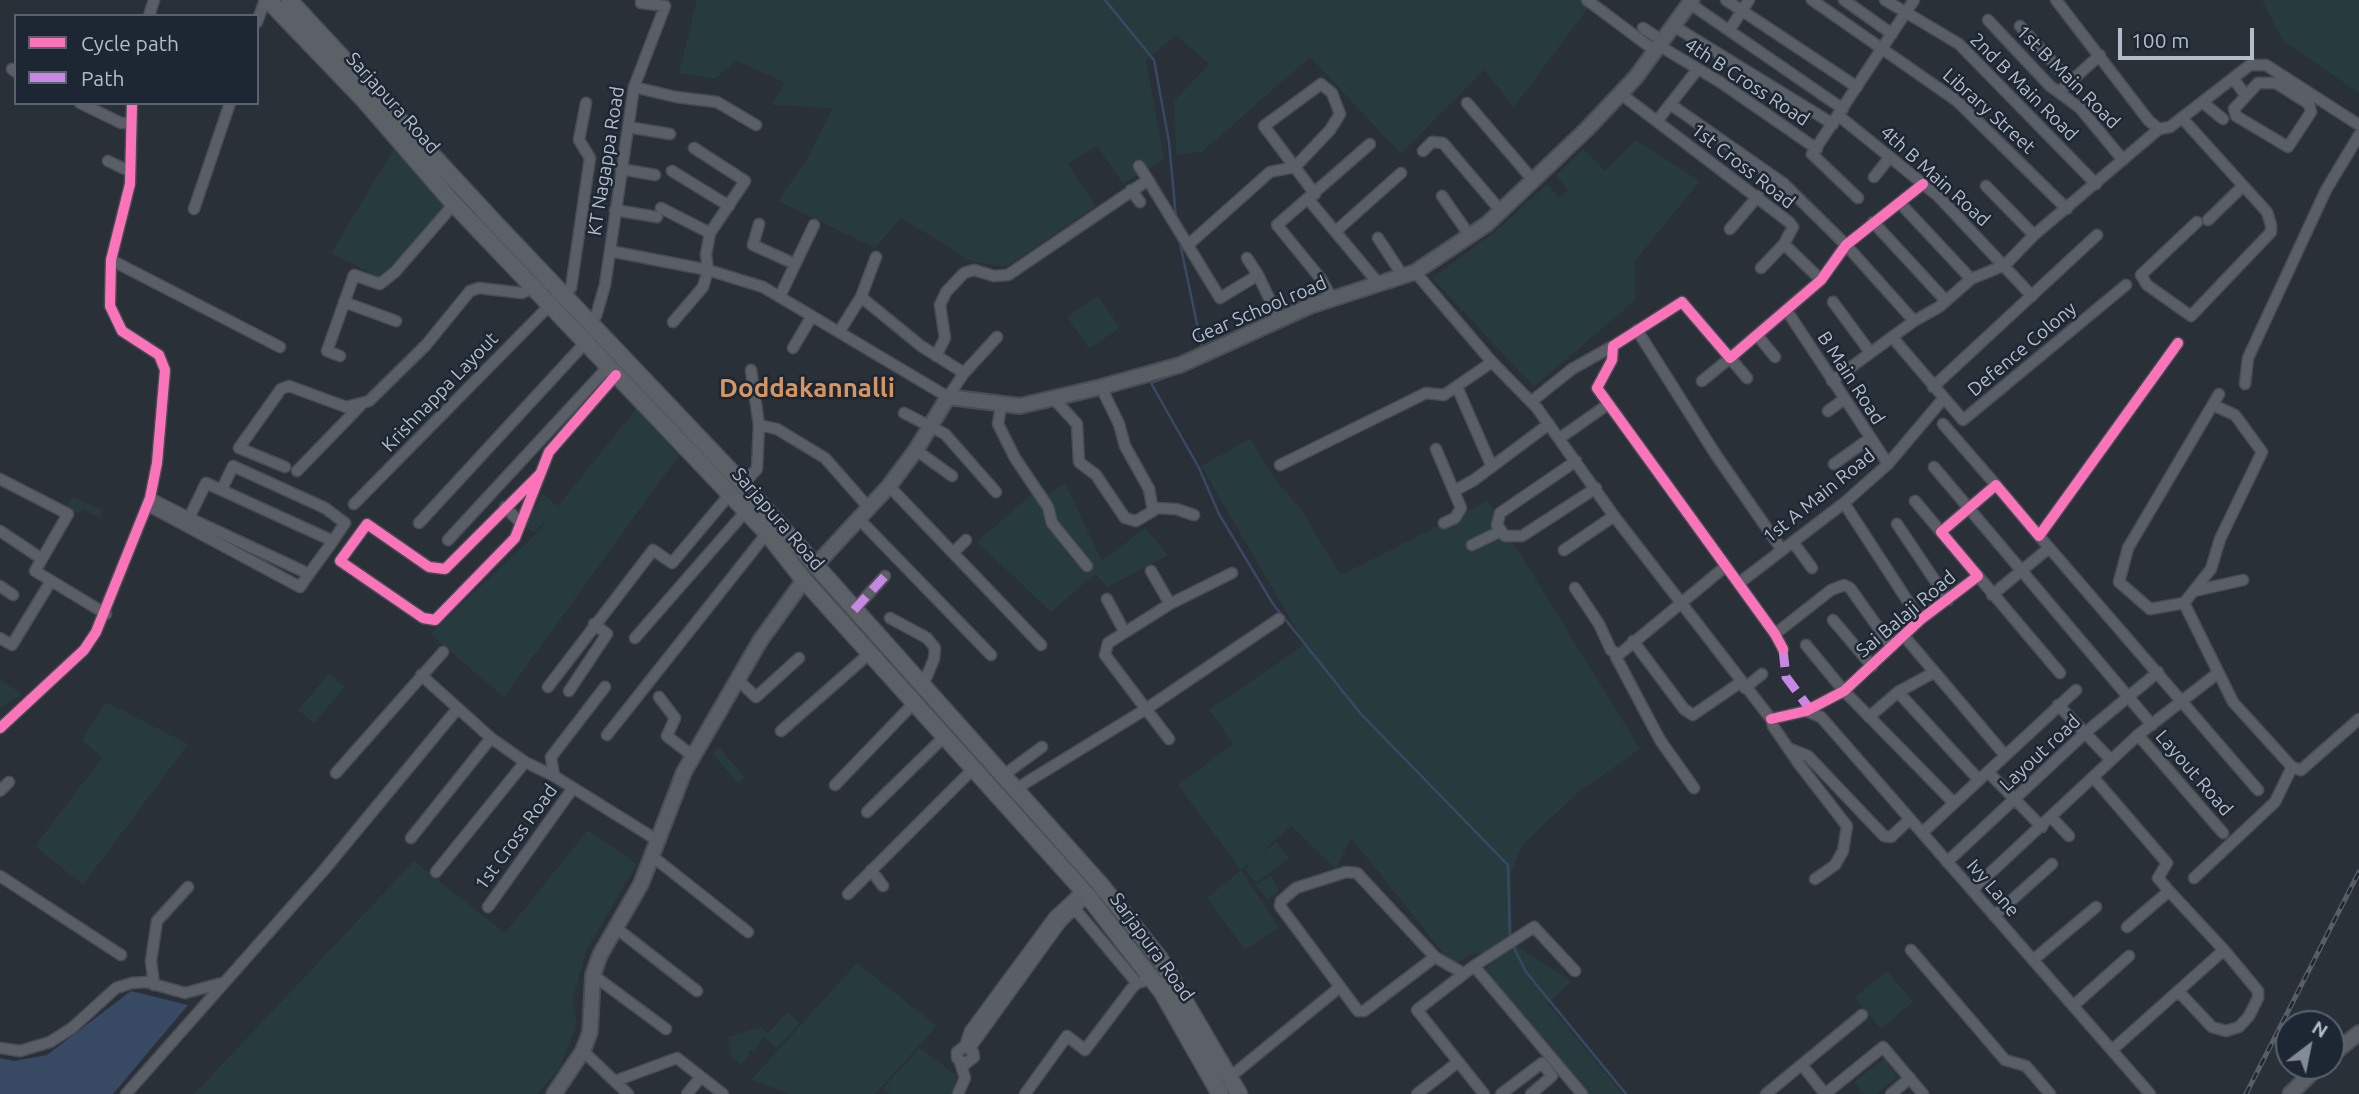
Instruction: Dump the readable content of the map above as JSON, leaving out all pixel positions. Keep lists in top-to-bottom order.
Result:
{
  "streets": {
    "main road": ["Sarjapura Road", "Gear School road"],
    "street": [
      "1st B Main Road",
      "4th B Cross Road",
      "2nd B Main Road",
      "Library Street",
      "KT Nagappa Road",
      "1st Cross Road",
      "4th B Main Road",
      "Defence Colony",
      "B Main Road",
      "Krishnappa Layout",
      "1st A Main Road",
      "Sai Balaji Road",
      "Layout road",
      "Layout Road",
      "Ivy Lane"
    ]
  },
  "crossings": [
    ["4th B Cross Road", "2nd B Main Road"],
    ["4th B Cross Road", "Library Street"],
    ["4th B Cross Road", "4th B Main Road"],
    ["4th B Cross Road", "Gear School road"],
    ["Sarjapura Road", "KT Nagappa Road"],
    ["Sarjapura Road", "Krishnappa Layout"],
    ["1st Cross Road", "Gear School road"],
    ["Defence Colony", "1st A Main Road"],
    ["B Main Road", "1st A Main Road"],
    ["Sai Balaji Road", "Ivy Lane"],
    ["Layout road", "Ivy Lane"]
  ],
  "districts": ["Doddakannalli"],
  "legend": ["Cycle path", "Path"],
  "scale_bar": "100 m",
  "north": "top right"
}
